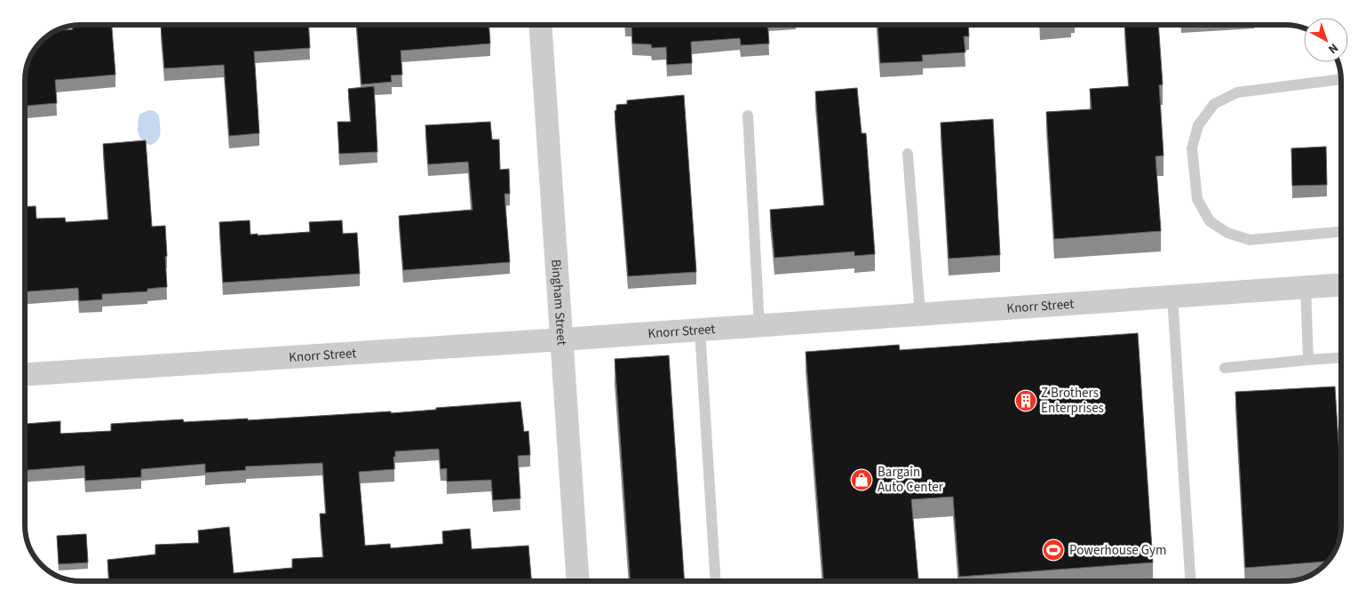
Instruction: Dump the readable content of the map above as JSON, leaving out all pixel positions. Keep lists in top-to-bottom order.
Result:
{
  "streets": {
    "street": ["Bingham Street", "Knorr Street"]
  },
  "crossings": [
    ["Bingham Street", "Knorr Street"]
  ],
  "places": {
    "building": ["Z Brothers Enterprises"],
    "shop": ["Bargain Auto Center"],
    "sports": ["Powerhouse Gym"]
  },
  "north": "bottom right"
}
